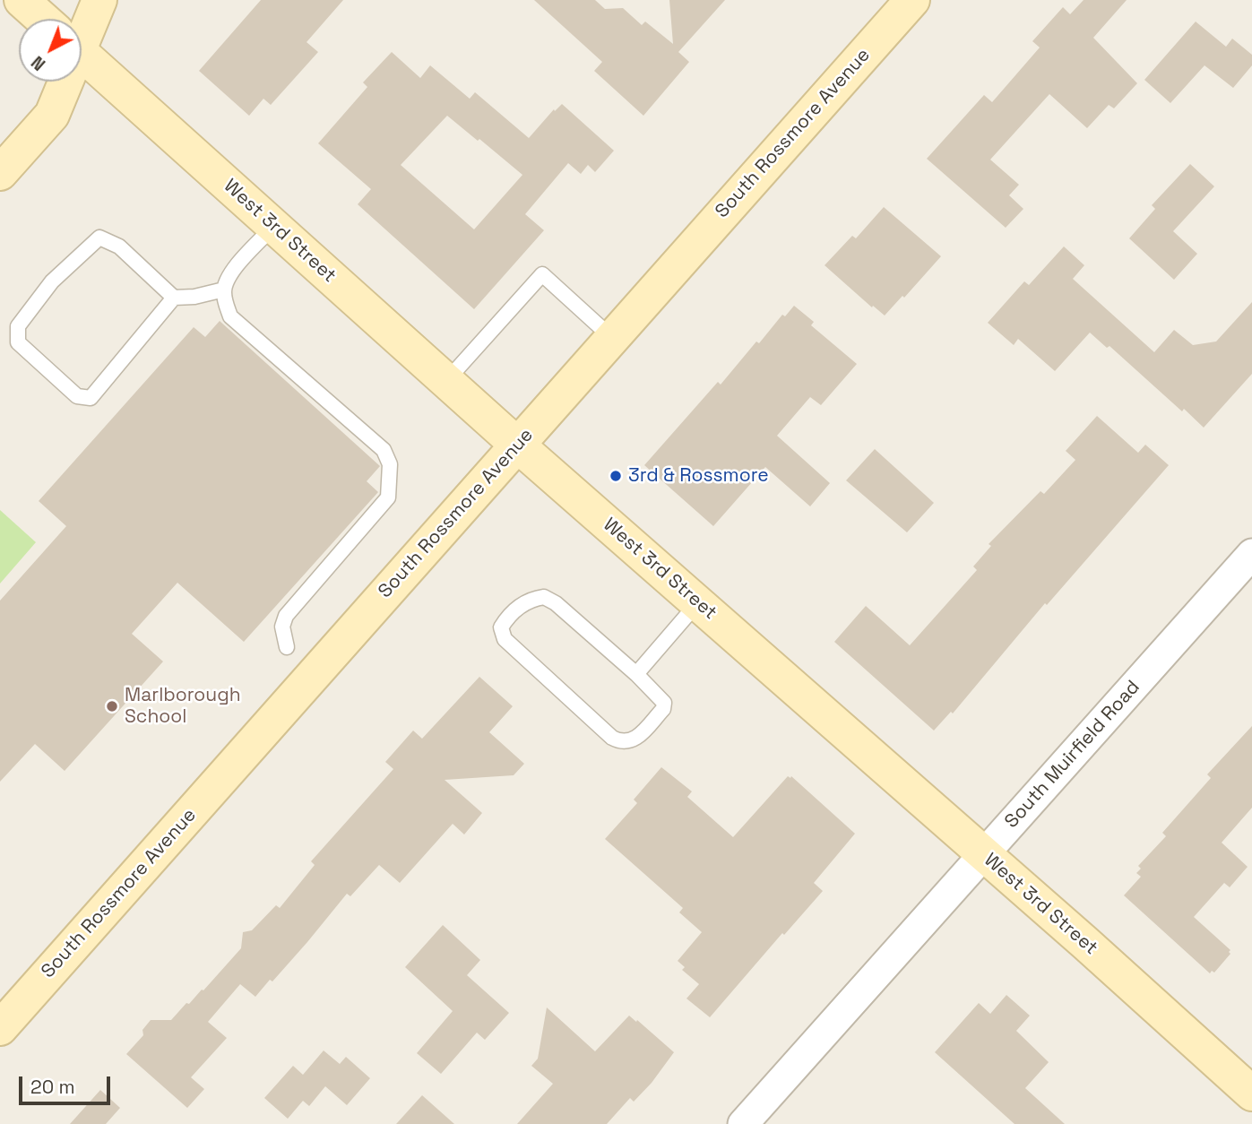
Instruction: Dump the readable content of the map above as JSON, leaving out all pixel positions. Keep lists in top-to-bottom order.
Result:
{
  "streets": {
    "main road": ["South Rossmore Avenue", "West 3rd Street"],
    "street": ["South Muirfield Road"]
  },
  "crossings": [
    ["South Rossmore Avenue", "West 3rd Street"],
    ["West 3rd Street", "South Muirfield Road"]
  ],
  "places": ["3rd & Rossmore", "Marlborough School"],
  "scale_bar": "20 m",
  "north": "bottom left"
}
